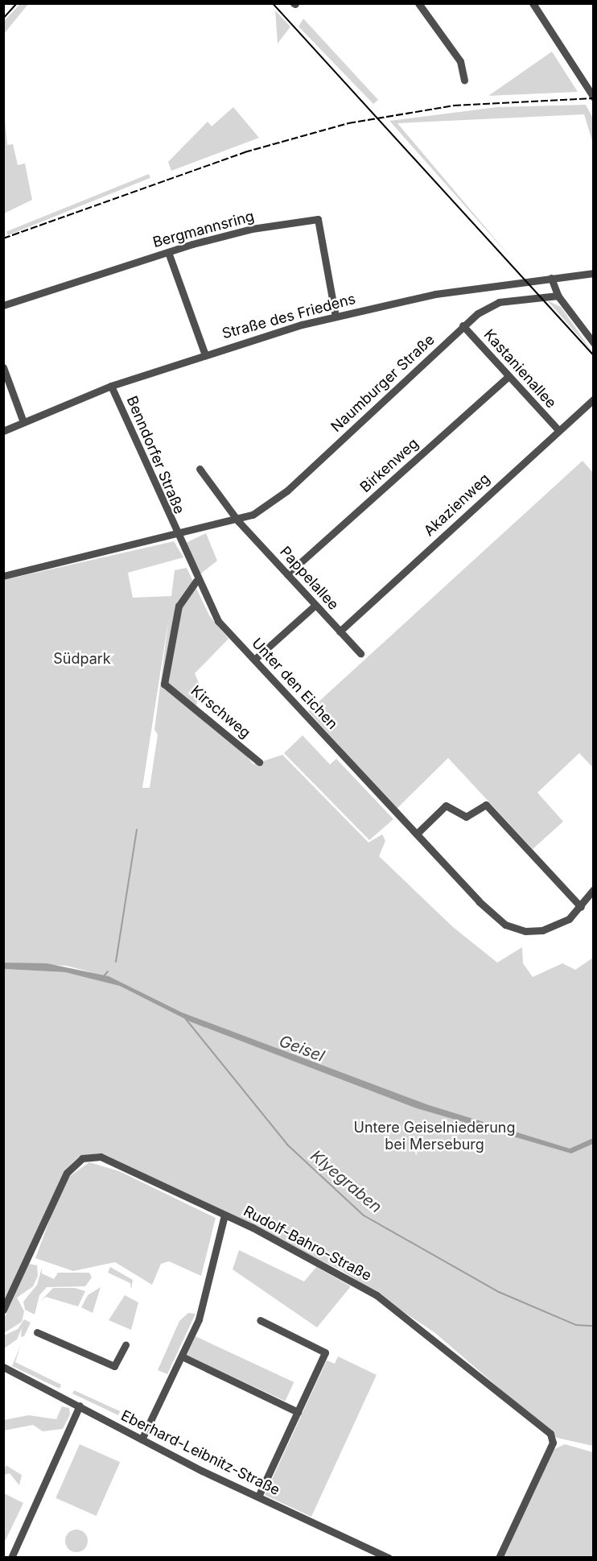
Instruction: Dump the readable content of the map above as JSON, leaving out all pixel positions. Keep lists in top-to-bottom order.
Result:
{
  "streets": {
    "street": [
      "Bergmannsring",
      "Straße des Friedens",
      "Kastanienallee",
      "Naumburger Straße",
      "Benndorfer Straße",
      "Birkenweg",
      "Akazienweg",
      "Pappelallee",
      "Unter den Eichen",
      "Kirschweg",
      "Rudolf-Bahro-Straße",
      "Eberhard-Leibnitz-Straße"
    ]
  },
  "crossings": [
    ["Bergmannsring", "Straße des Friedens"],
    ["Straße des Friedens", "Benndorfer Straße"],
    ["Kastanienallee", "Naumburger Straße"],
    ["Kastanienallee", "Birkenweg"],
    ["Kastanienallee", "Akazienweg"],
    ["Naumburger Straße", "Benndorfer Straße"],
    ["Naumburger Straße", "Pappelallee"],
    ["Naumburger Straße", "Unter den Eichen"],
    ["Benndorfer Straße", "Unter den Eichen"],
    ["Birkenweg", "Pappelallee"],
    ["Akazienweg", "Pappelallee"],
    ["Unter den Eichen", "Kirschweg"]
  ],
  "water": ["Geisel", "Klyegraben"],
  "parks": ["Südpark", "Untere Geiselniederung bei Merseburg"]
}
